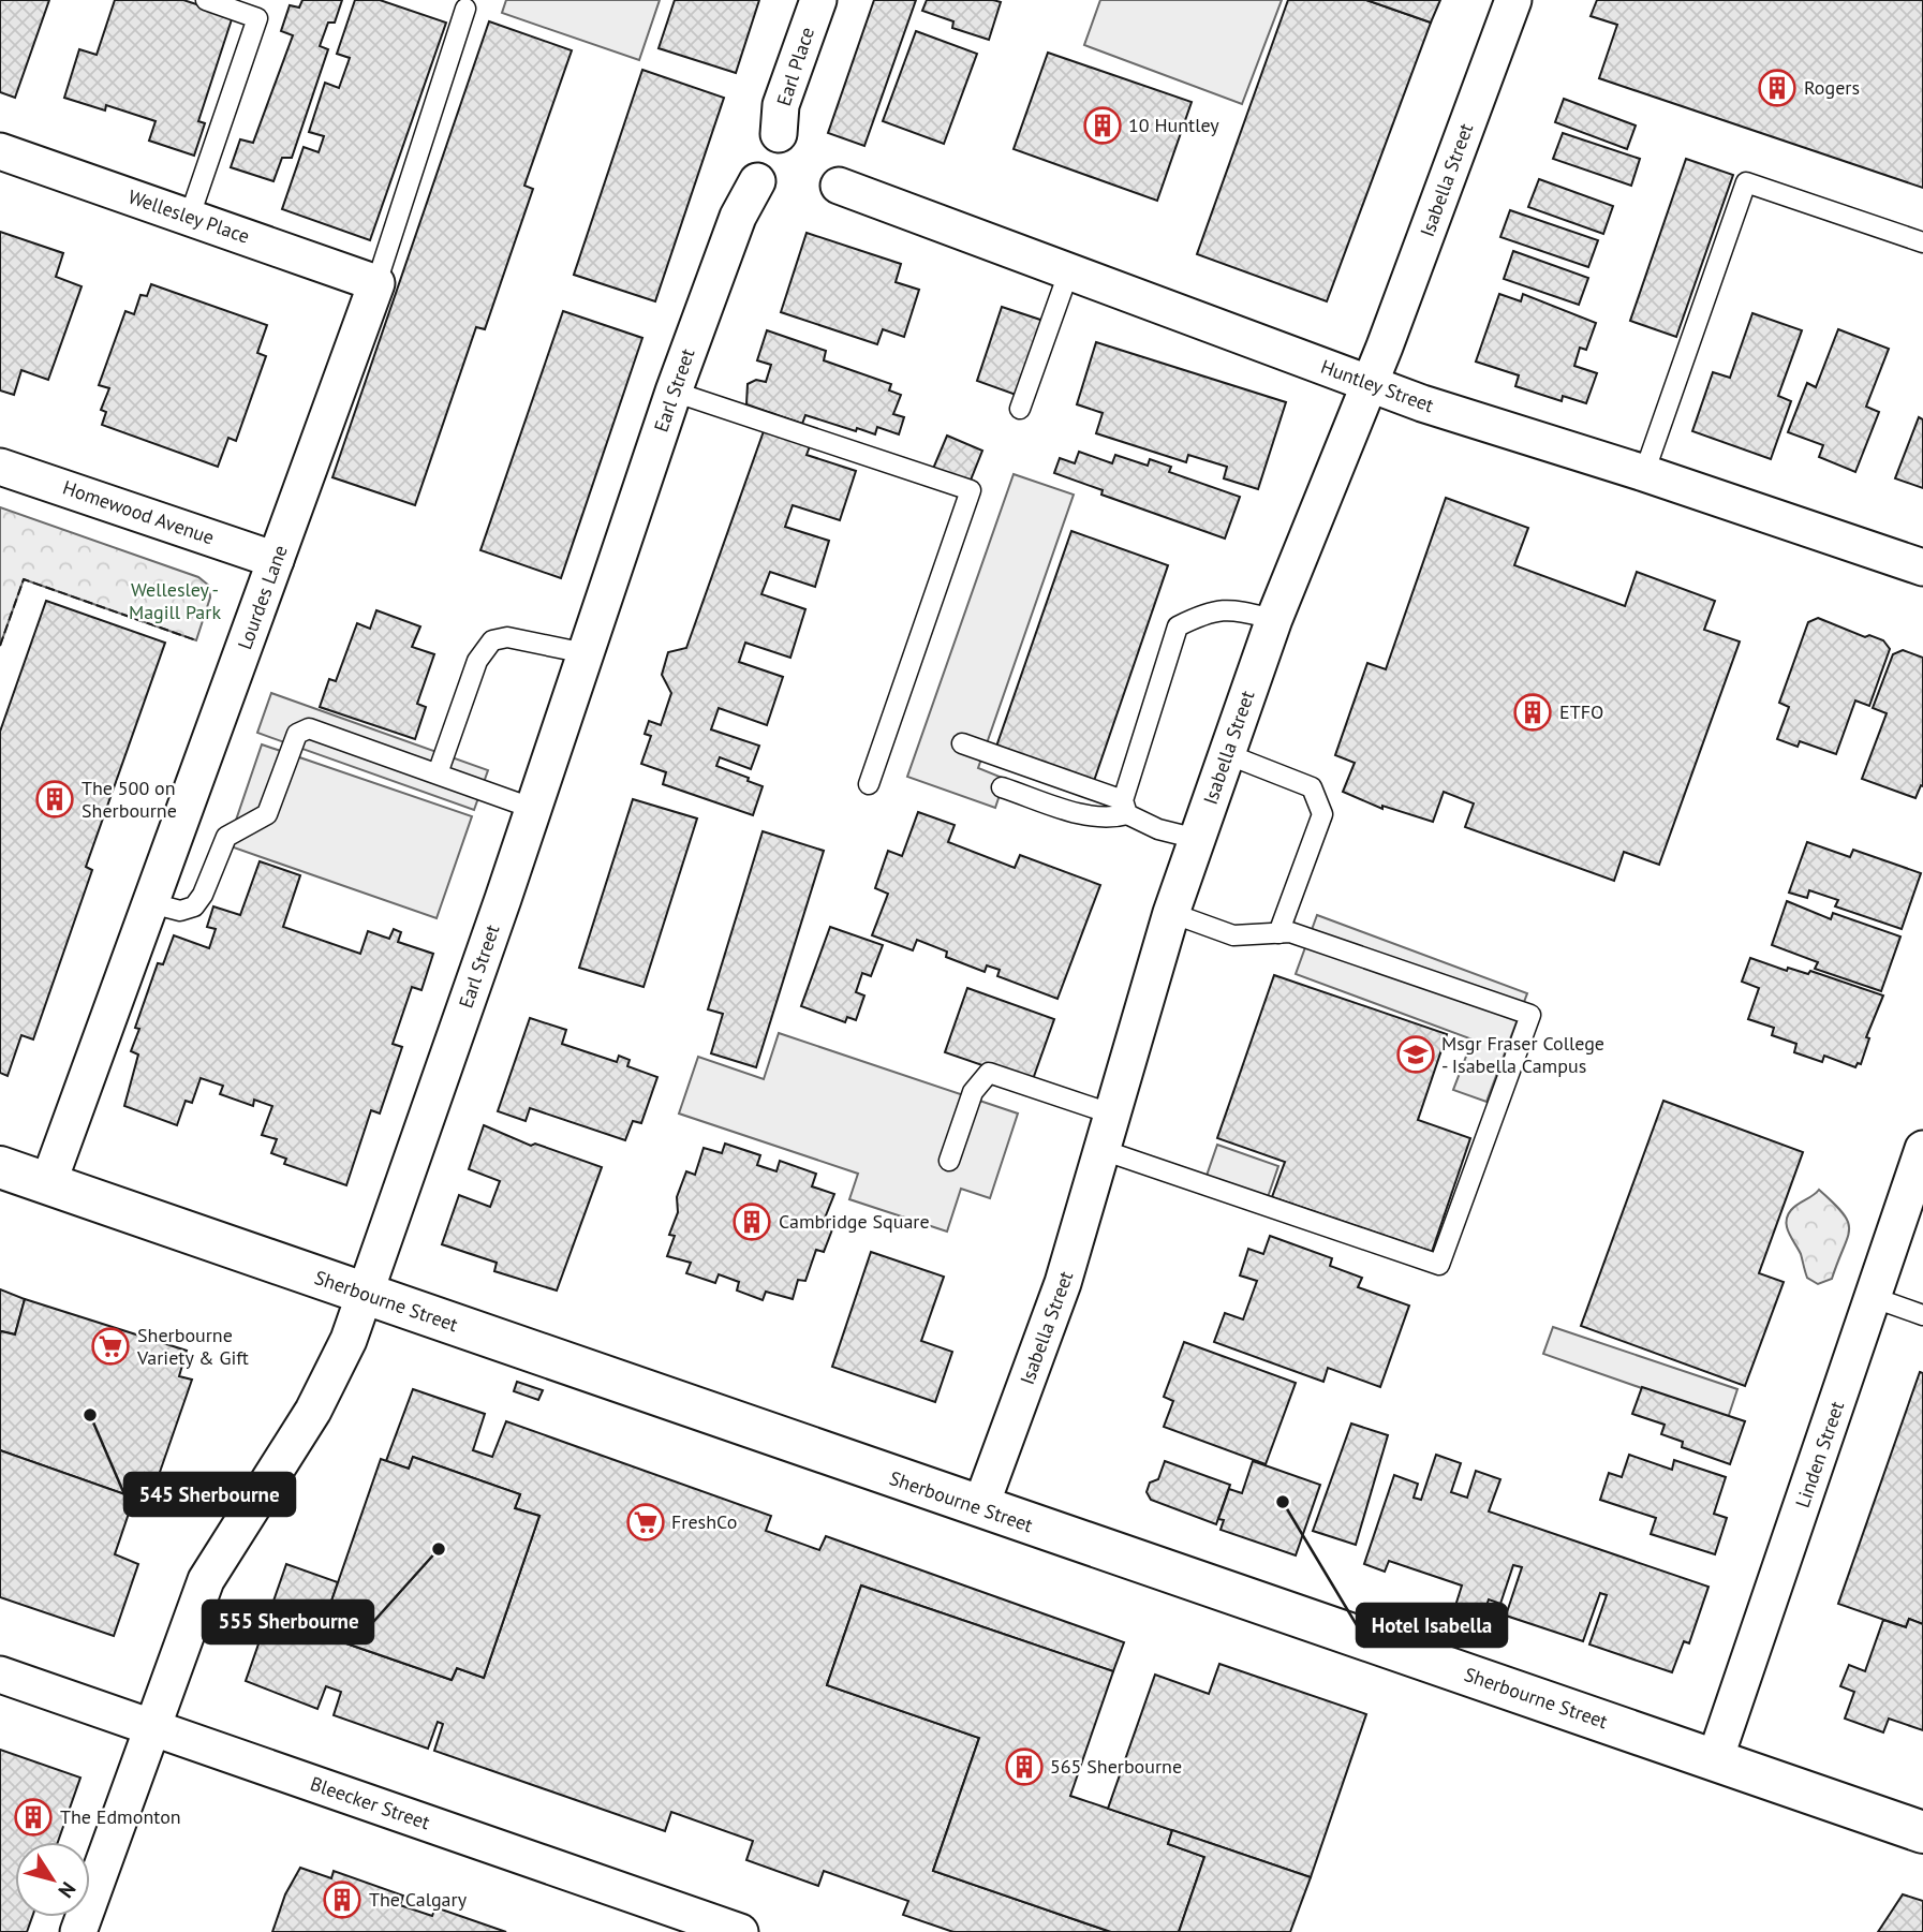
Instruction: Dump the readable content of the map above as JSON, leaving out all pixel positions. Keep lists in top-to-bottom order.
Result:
{
  "streets": {
    "street": [
      "Earl Place",
      "Isabella Street",
      "Wellesley Place",
      "Huntley Street",
      "Earl Street",
      "Homewood Avenue",
      "Lourdes Lane",
      "Sherbourne Street",
      "Linden Street",
      "Bleecker Street"
    ]
  },
  "crossings": [
    ["Isabella Street", "Huntley Street"],
    ["Isabella Street", "Sherbourne Street"],
    ["Wellesley Place", "Lourdes Lane"],
    ["Earl Street", "Sherbourne Street"],
    ["Earl Street", "Bleecker Street"],
    ["Homewood Avenue", "Lourdes Lane"],
    ["Lourdes Lane", "Sherbourne Street"],
    ["Sherbourne Street", "Linden Street"]
  ],
  "parks": ["Wellesley - Magill Park"],
  "places": {
    "building": [
      "Rogers",
      "10 Huntley",
      "ETFO",
      "The 500 on Sherbourne",
      "Cambridge Square",
      "565 Sherbourne",
      "The Edmonton",
      "The Calgary"
    ],
    "school or university": ["Msgr Fraser College - Isabella Campus"],
    "supermarket": ["Sherbourne Variety & Gift", "FreshCo"],
    "other": ["545 Sherbourne", "Hotel Isabella", "555 Sherbourne"]
  },
  "north": "bottom right"
}
